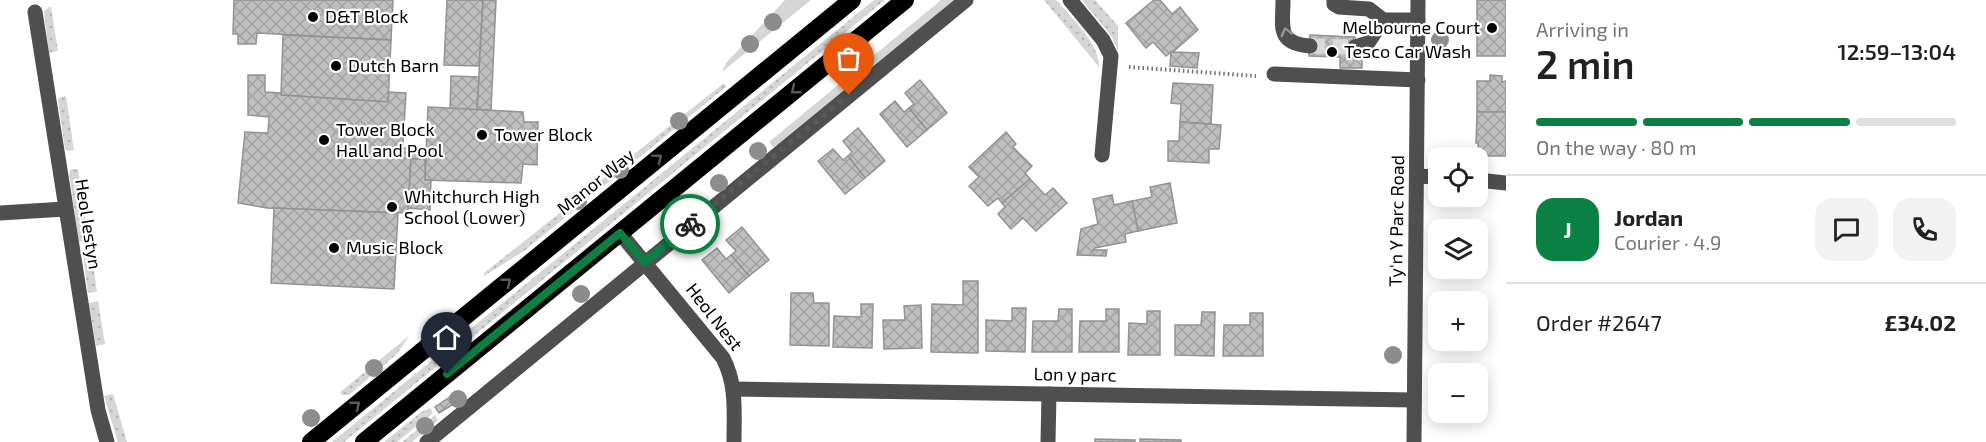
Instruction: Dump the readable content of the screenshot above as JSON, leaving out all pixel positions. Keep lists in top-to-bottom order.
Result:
{
  "streets": {
    "highway": ["Manor Way"],
    "street": [
      "Ty'n Y Parc Road",
      "Heol Iestyn",
      "Heol Nest",
      "Lon y parc"
    ]
  },
  "crossings": [
    ["Ty'n Y Parc Road", "Lon y parc"],
    ["Heol Nest", "Lon y parc"]
  ],
  "places": [
    "D&T Block",
    "Melbourne Court",
    "Tesco Car Wash",
    "Dutch Barn",
    "Tower Block",
    "Tower Block Hall and Pool",
    "Whitchurch High School (Lower)",
    "Music Block"
  ],
  "page": {
    "heading": ["2 min", "Arriving in", "12:59–13:04"],
    "panel": [
      "Jordan",
      "Courier · 4.9",
      "Order #2647",
      "£34.02"
    ],
    "bar": "On the way · 80 m",
    "map_buttons": ["+", "−"],
    "round": "J"
  }
}
